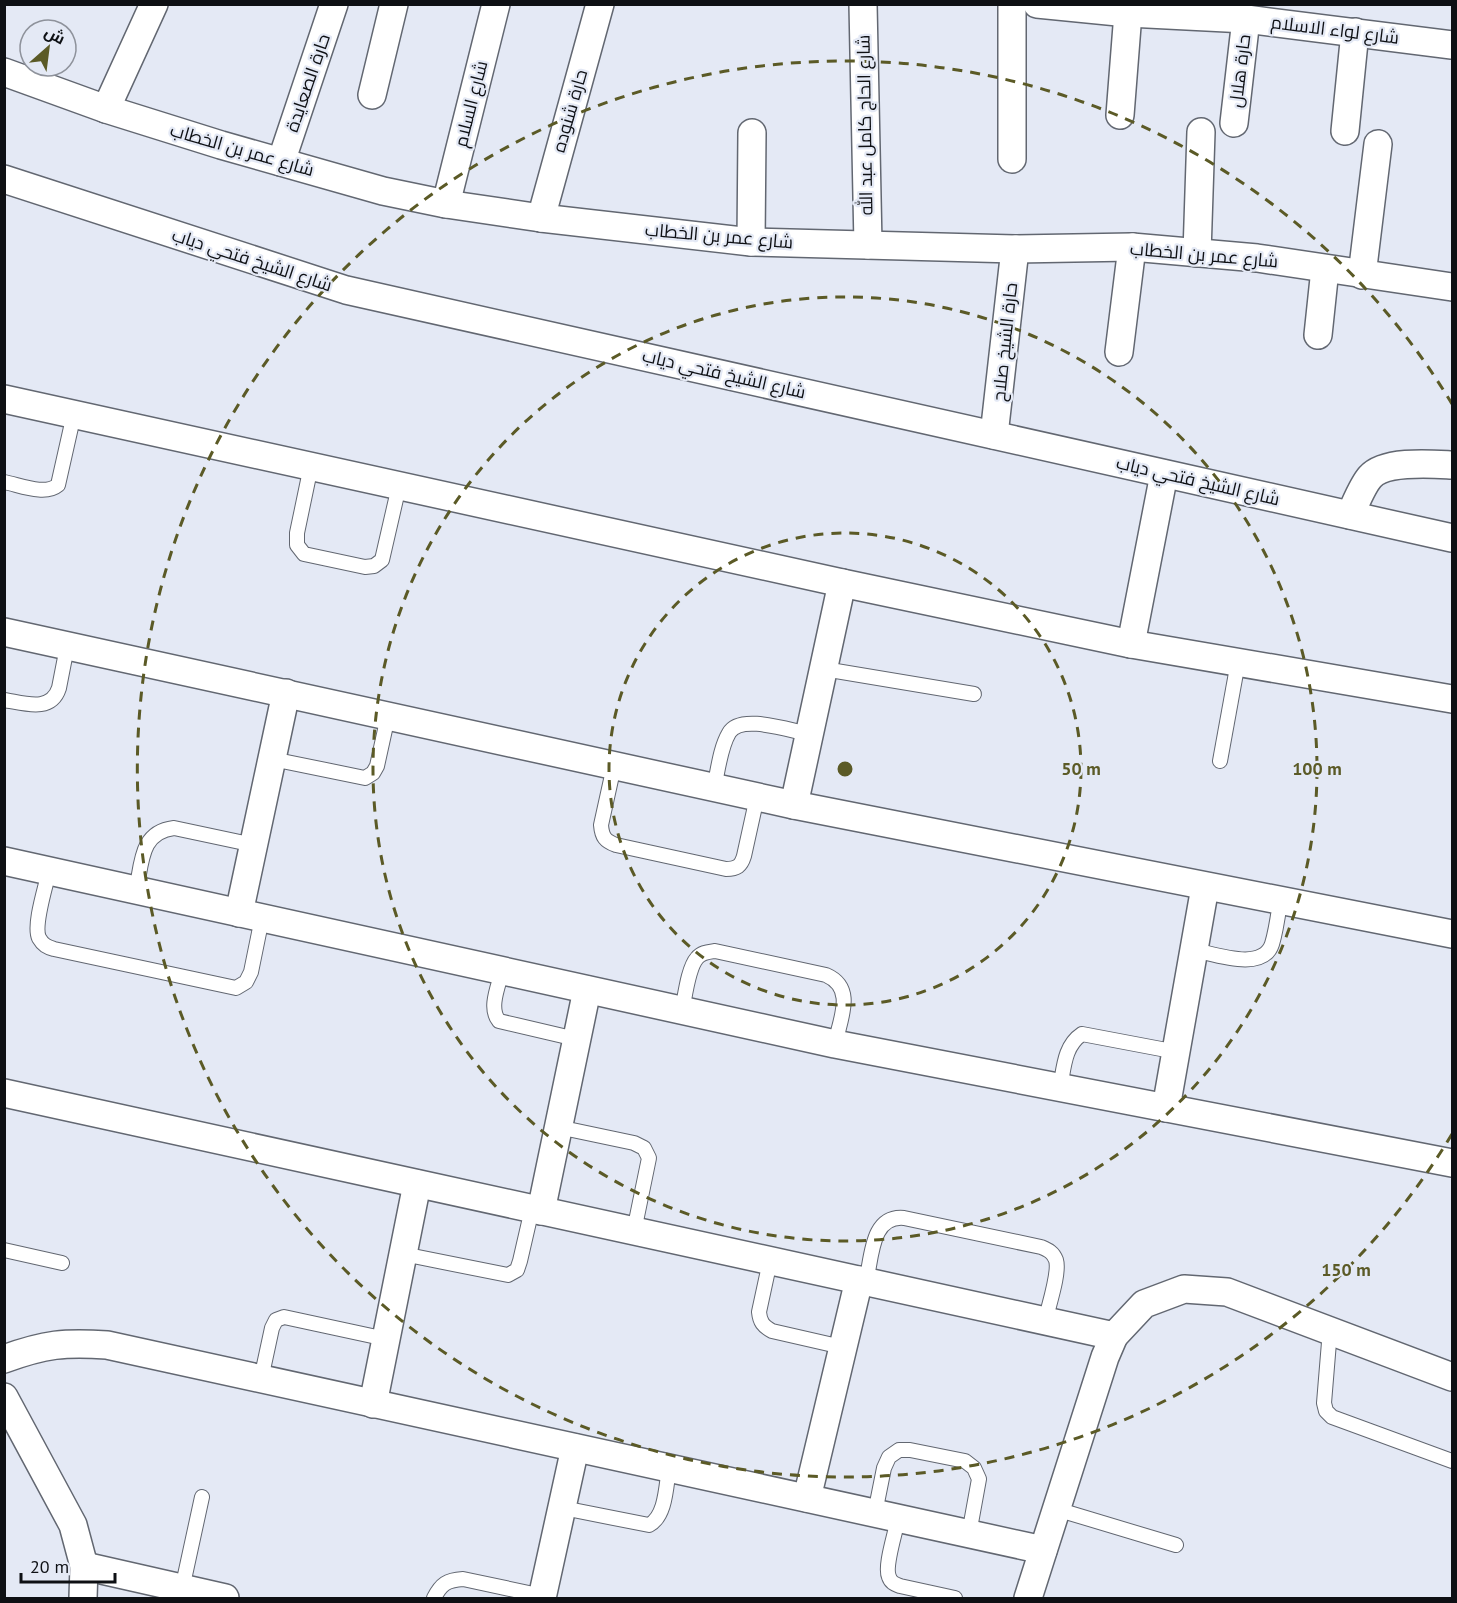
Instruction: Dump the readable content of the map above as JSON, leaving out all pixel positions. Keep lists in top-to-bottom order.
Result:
{
  "streets": {
    "street": [
      "شارع لواء الاسلام",
      "حارة هلال",
      "حارة الصعايدة",
      "شارع السلام",
      "حارة شنوده",
      "شارع الحاج كامل عبد الله",
      "شارع عمر بن الخطاب",
      "شارع الشيخ فتحي دياب",
      "حارة الشيخ صلاح"
    ]
  },
  "crossings": [
    ["شارع لواء الاسلام", "حارة هلال"],
    ["حارة الصعايدة", "شارع عمر بن الخطاب"],
    ["شارع السلام", "شارع عمر بن الخطاب"],
    ["حارة شنوده", "شارع عمر بن الخطاب"],
    ["شارع الحاج كامل عبد الله", "شارع عمر بن الخطاب"],
    ["شارع عمر بن الخطاب", "حارة الشيخ صلاح"],
    ["شارع الشيخ فتحي دياب", "حارة الشيخ صلاح"]
  ],
  "scale_bar": "20 m",
  "north": "top right",
  "rings": ["50 m", "100 m", "150 m"]
}
